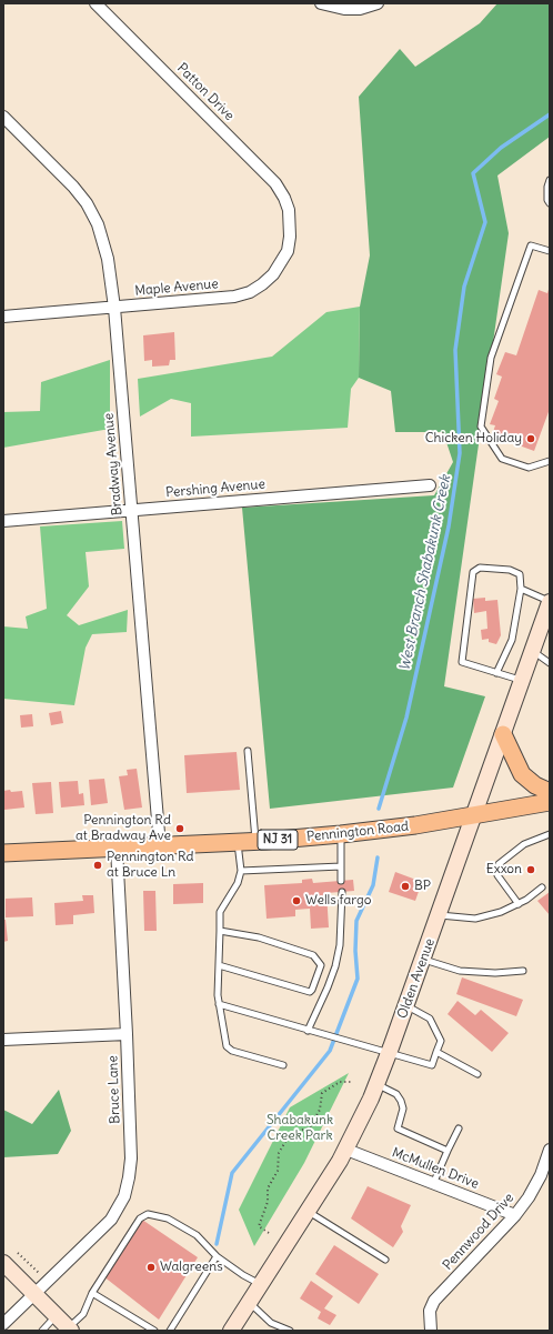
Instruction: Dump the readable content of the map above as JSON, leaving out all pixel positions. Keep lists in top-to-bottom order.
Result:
{
  "streets": {
    "main road": ["Pennington Road", "NJ 31", "Olden Avenue"],
    "street": [
      "Patton Drive",
      "Maple Avenue",
      "Bradway Avenue",
      "Pershing Avenue",
      "Bruce Lane",
      "McMullen Drive",
      "Pennwood Drive"
    ]
  },
  "crossings": [
    ["Patton Drive", "Maple Avenue"],
    ["Maple Avenue", "Bradway Avenue"],
    ["Bradway Avenue", "Pershing Avenue"],
    ["Bradway Avenue", "Pennington Road"],
    ["Pennington Road", "Olden Avenue"],
    ["Pennington Road", "Bruce Lane"],
    ["Olden Avenue", "McMullen Drive"],
    ["McMullen Drive", "Pennwood Drive"]
  ],
  "water": ["West Branch Shabakunk Creek"],
  "parks": ["Shabakunk Creek Park"],
  "places": [
    "Chicken Holiday",
    "Pennington Rd at Bradway Ave",
    "Pennington Rd at Bruce Ln",
    "Exxon",
    "BP",
    "Wells fargo",
    "Walgreens"
  ]
}
